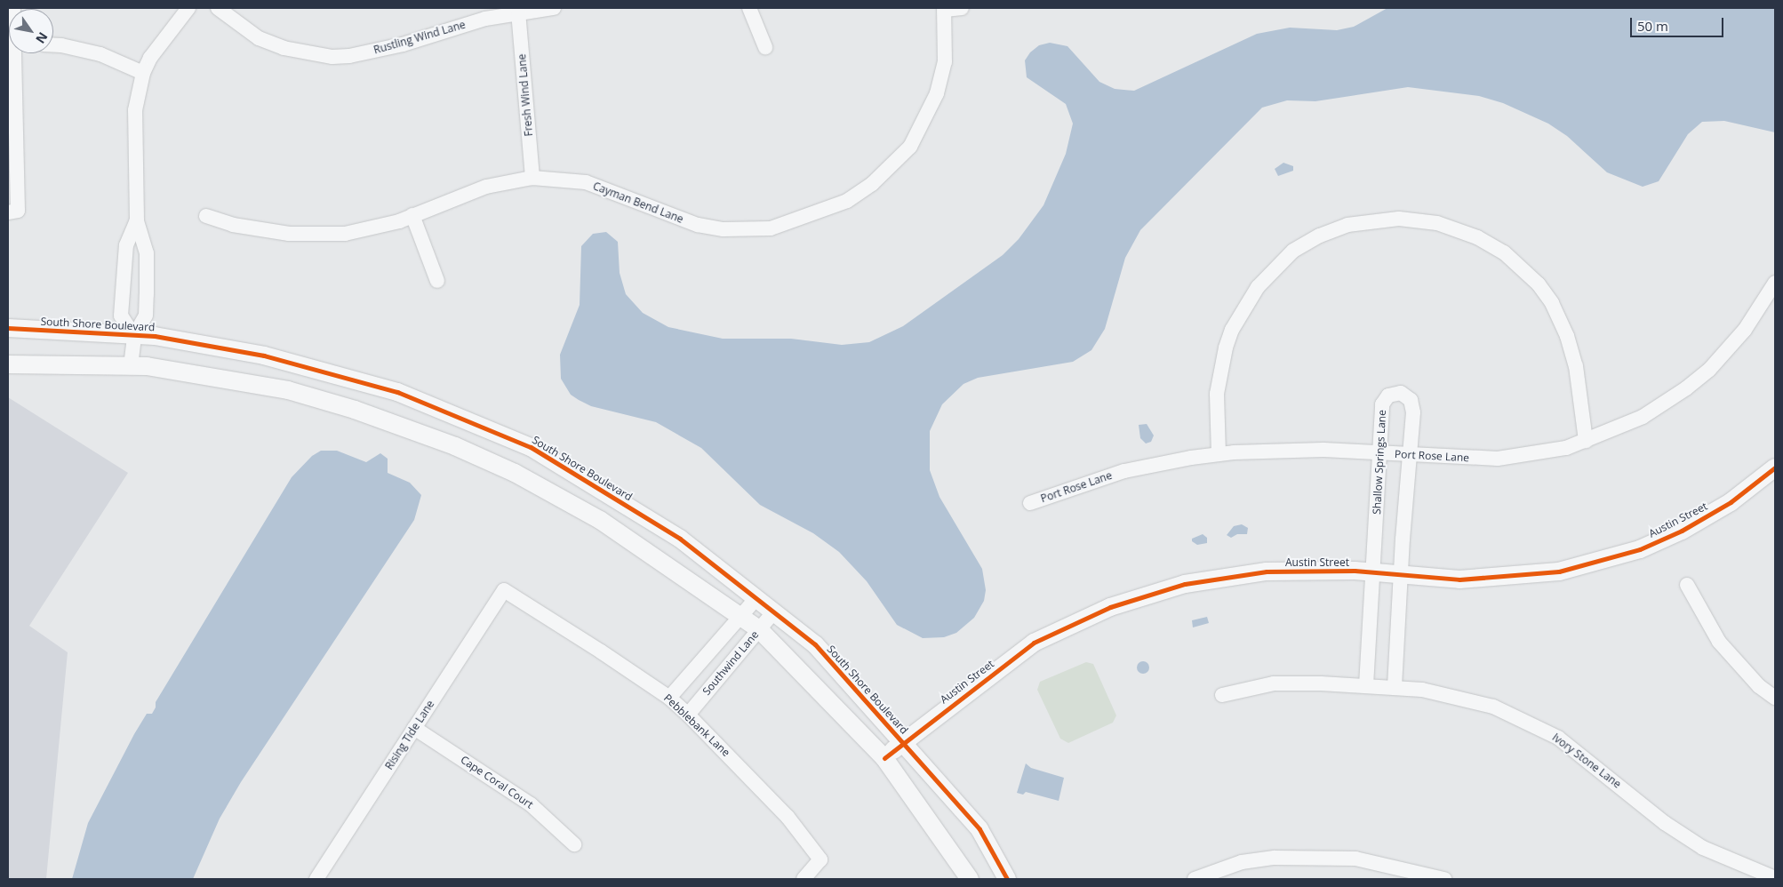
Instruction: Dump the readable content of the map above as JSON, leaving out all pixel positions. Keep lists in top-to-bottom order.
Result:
{
  "streets": {
    "street": [
      "Rustling Wind Lane",
      "Fresh Wind Lane",
      "Cayman Bend Lane",
      "South Shore Boulevard",
      "Port Rose Lane",
      "Shallow Springs Lane",
      "Austin Street",
      "Southwind Lane",
      "Pebblebank Lane",
      "Rising Tide Lane",
      "Ivory Stone Lane",
      "Cape Coral Court"
    ]
  },
  "crossings": [
    ["Rustling Wind Lane", "Fresh Wind Lane"],
    ["Fresh Wind Lane", "Cayman Bend Lane"],
    ["South Shore Boulevard", "Austin Street"],
    ["South Shore Boulevard", "Southwind Lane"],
    ["Port Rose Lane", "Shallow Springs Lane"],
    ["Shallow Springs Lane", "Austin Street"],
    ["Shallow Springs Lane", "Ivory Stone Lane"],
    ["Southwind Lane", "Pebblebank Lane"],
    ["Pebblebank Lane", "Rising Tide Lane"],
    ["Rising Tide Lane", "Cape Coral Court"]
  ],
  "scale_bar": "50 m",
  "north": "bottom right"
}
